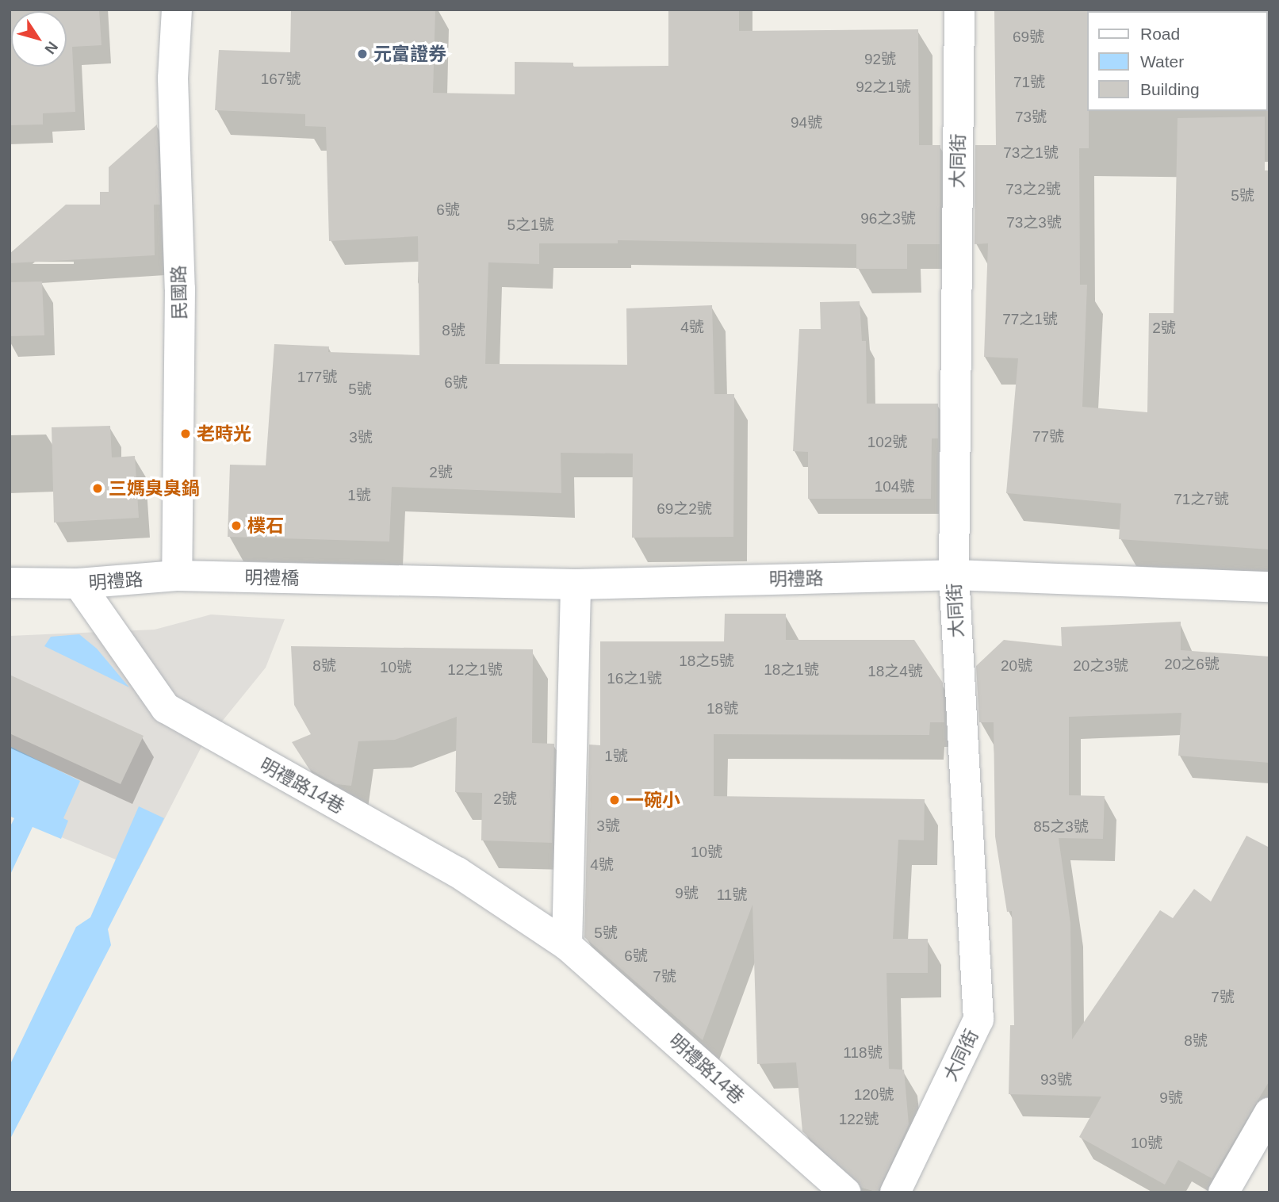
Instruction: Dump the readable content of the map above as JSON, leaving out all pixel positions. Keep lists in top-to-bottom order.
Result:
{
  "streets": {
    "street": [
      "大同街",
      "民國路",
      "明禮橋",
      "明禮路",
      "明禮路14巷"
    ]
  },
  "crossings": [
    ["大同街", "明禮路"],
    ["民國路", "明禮路"],
    ["明禮橋", "明禮路"],
    ["明禮路", "明禮路14巷"]
  ],
  "places": [
    "元富證券",
    "老時光",
    "三媽臭臭鍋",
    "樸石",
    "一碗小"
  ],
  "house_numbers": [
    "69號",
    "92號",
    "167號",
    "71號",
    "92之1號",
    "73號",
    "94號",
    "73之1號",
    "73之2號",
    "5號",
    "6號",
    "96之3號",
    "73之3號",
    "5之1號",
    "77之1號",
    "4號",
    "2號",
    "8號",
    "177號",
    "6號",
    "5號",
    "77號",
    "3號",
    "102號",
    "2號",
    "104號",
    "1號",
    "71之7號",
    "69之2號",
    "18之5號",
    "20之6號",
    "8號",
    "20號",
    "20之3號",
    "10號",
    "12之1號",
    "18之1號",
    "18之4號",
    "16之1號",
    "18號",
    "1號",
    "2號",
    "3號",
    "85之3號",
    "10號",
    "4號",
    "9號",
    "11號",
    "5號",
    "6號",
    "7號",
    "7號",
    "8號",
    "118號",
    "93號",
    "120號",
    "9號",
    "122號",
    "10號"
  ],
  "legend": ["Road", "Water", "Building"],
  "north": "bottom right"
}
